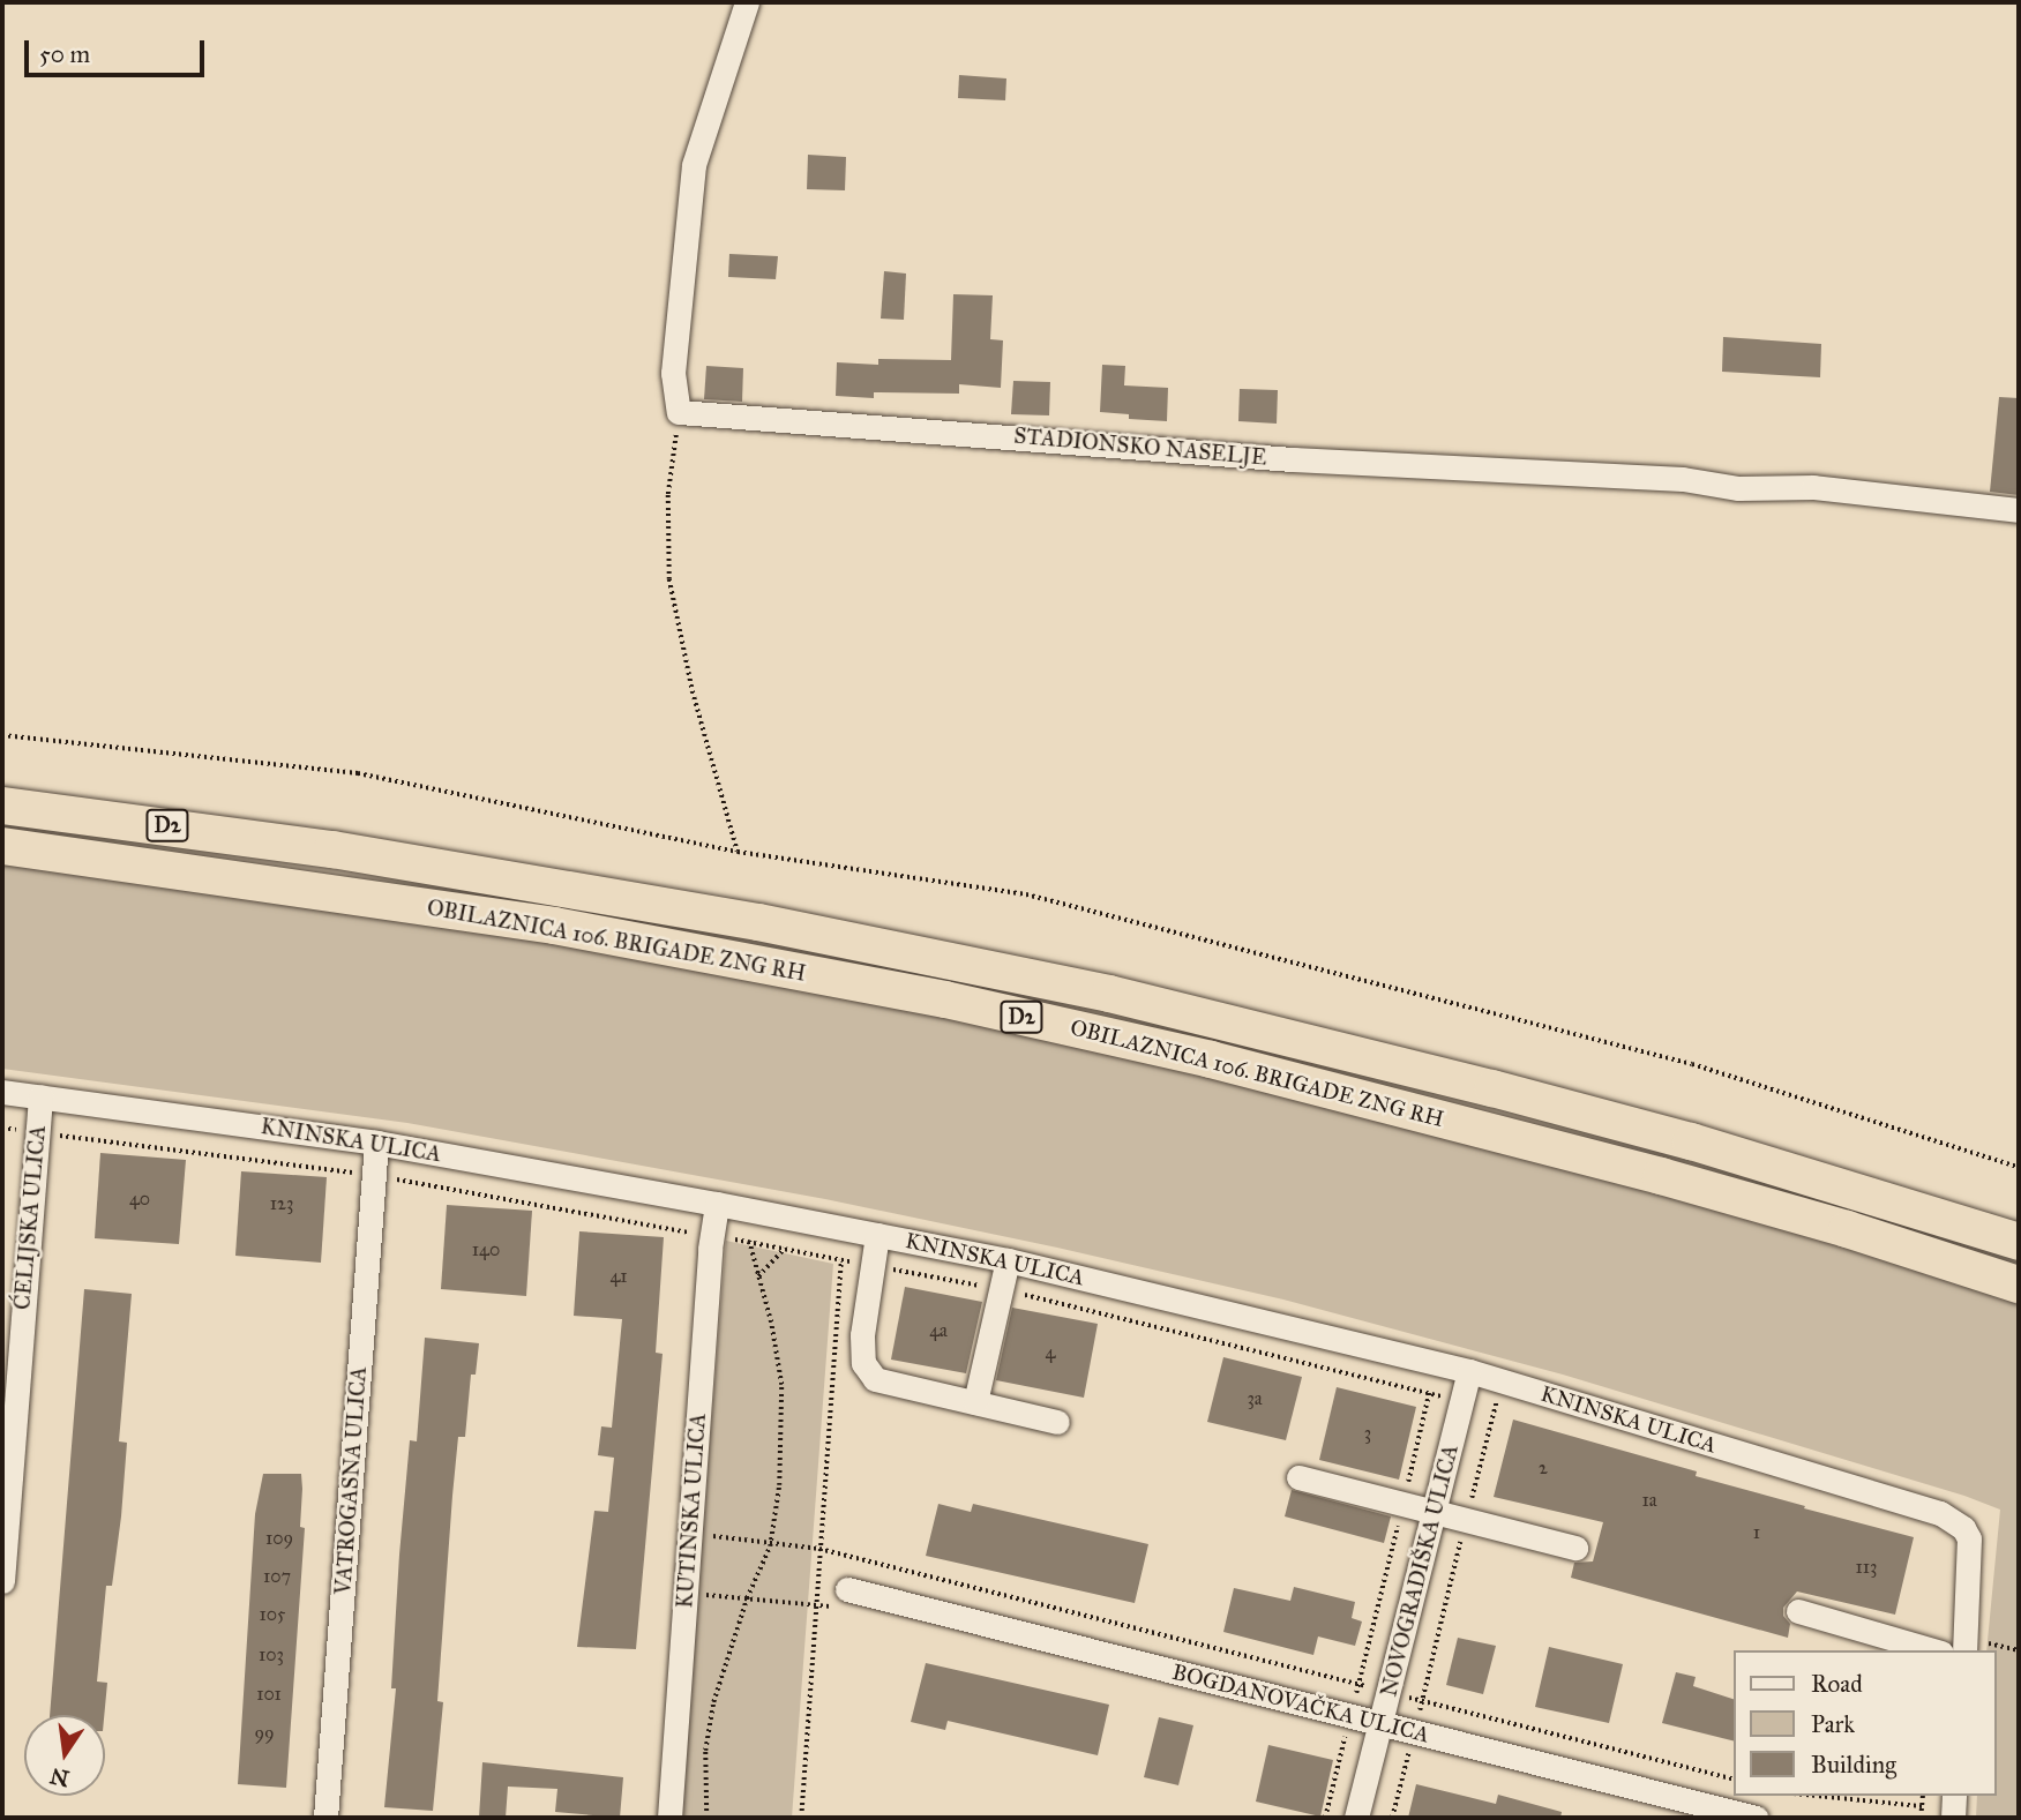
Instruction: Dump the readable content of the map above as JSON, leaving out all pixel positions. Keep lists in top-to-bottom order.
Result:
{
  "streets": {
    "highway": ["D2", "OBILAZNICA 106. BRIGADE ZNG RH"],
    "street": [
      "STADIONSKO NASELJE",
      "KNINSKA ULICA",
      "ĆELIJSKA ULICA",
      "VATROGASNA ULICA",
      "KUTINSKA ULICA",
      "NOVOGRADIŠKA ULICA",
      "BOGDANOVAČKA ULICA"
    ]
  },
  "crossings": [
    ["KNINSKA ULICA", "ĆELIJSKA ULICA"],
    ["KNINSKA ULICA", "VATROGASNA ULICA"],
    ["KNINSKA ULICA", "KUTINSKA ULICA"],
    ["KNINSKA ULICA", "NOVOGRADIŠKA ULICA"],
    ["NOVOGRADIŠKA ULICA", "BOGDANOVAČKA ULICA"]
  ],
  "house_numbers": [
    "40",
    "123",
    "140",
    "41",
    "4a",
    "4",
    "3a",
    "3",
    "2",
    "1a",
    "1",
    "109",
    "113",
    "107",
    "105",
    "103",
    "101",
    "99"
  ],
  "legend": ["Road", "Park", "Building"],
  "scale_bar": "50 m",
  "north": "bottom"
}
